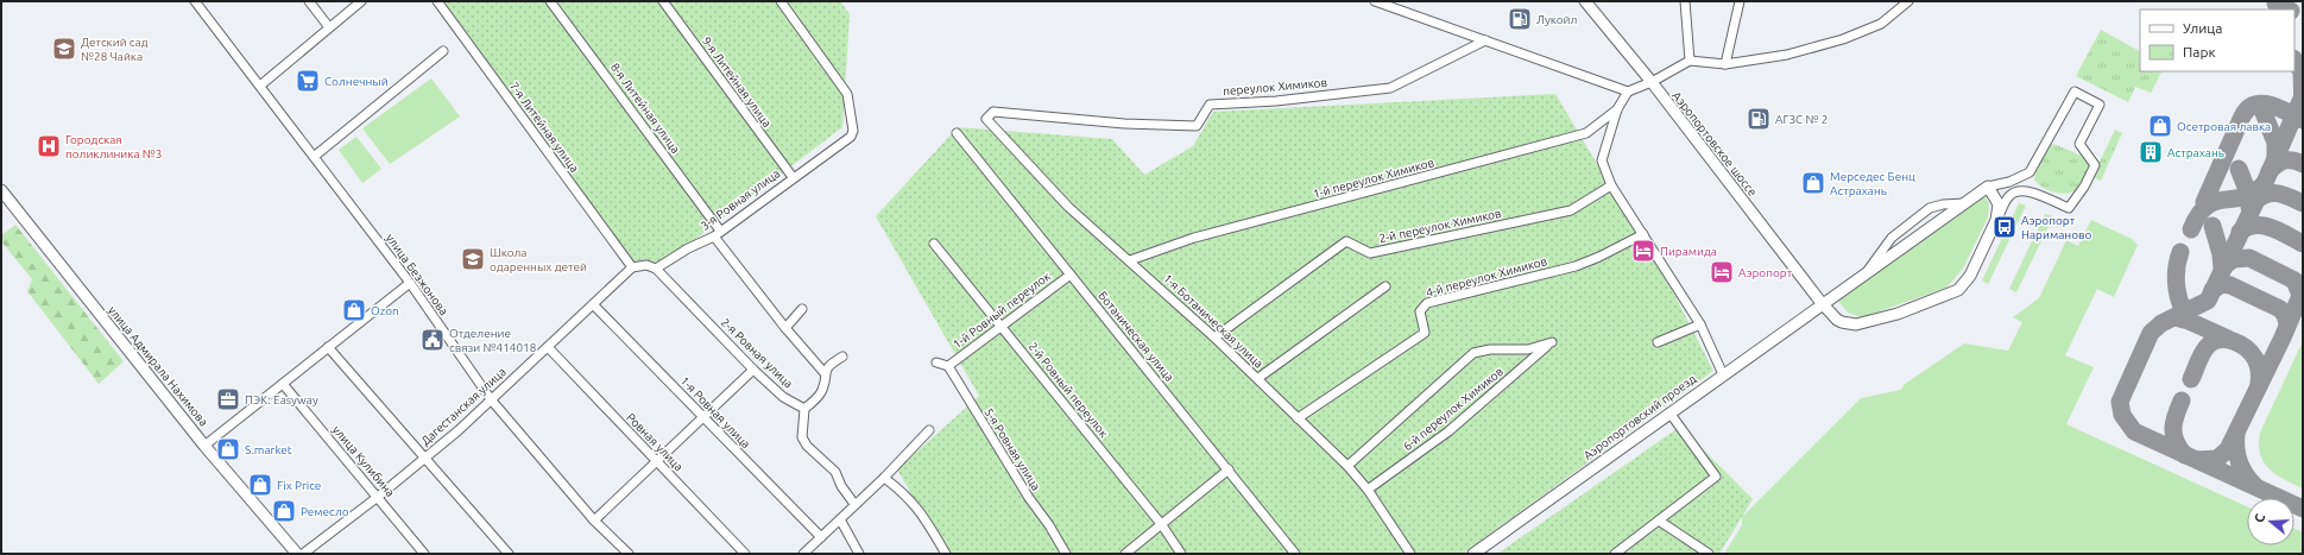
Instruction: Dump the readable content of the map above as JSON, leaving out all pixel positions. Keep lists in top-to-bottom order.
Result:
{
  "streets": {
    "main road": ["Аэропортовское шоссе", "улица Адмирала Нахимова", "Аэропортовский проезд"],
    "street": [
      "9-я Литейная улица",
      "переулок Химиков",
      "8-я Литейная улица",
      "7-я Литейная улица",
      "1-й переулок Химиков",
      "3-я Ровная улица",
      "2-й переулок Химиков",
      "улица Безжонова",
      "4-й переулок Химиков",
      "1-й Ровный переулок",
      "1-я Ботаническая улица",
      "Ботаническая улица",
      "2-я Ровная улица",
      "2-й Ровный переулок",
      "Дагестанская улица",
      "6-й переулок Химиков",
      "1-я Ровная улица",
      "Ровная улица",
      "5-я Ровная улица",
      "улица Кулибина"
    ]
  },
  "crossings": [
    ["9-я Литейная улица", "3-я Ровная улица"],
    ["переулок Химиков", "1-я Ботаническая улица"],
    ["8-я Литейная улица", "3-я Ровная улица"],
    ["7-я Литейная улица", "Дагестанская улица"],
    ["Аэропортовское шоссе", "Аэропортовский проезд"],
    ["1-й переулок Химиков", "1-я Ботаническая улица"],
    ["3-я Ровная улица", "2-я Ровная улица"],
    ["2-й переулок Химиков", "1-я Ботаническая улица"],
    ["улица Безжонова", "Дагестанская улица"],
    ["4-й переулок Химиков", "1-я Ботаническая улица"],
    ["1-й Ровный переулок", "Ботаническая улица"],
    ["1-й Ровный переулок", "2-й Ровный переулок"],
    ["1-й Ровный переулок", "5-я Ровная улица"],
    ["1-я Ботаническая улица", "6-й переулок Химиков"],
    ["Дагестанская улица", "1-я Ровная улица"],
    ["Дагестанская улица", "Ровная улица"],
    ["Дагестанская улица", "улица Кулибина"]
  ],
  "places": {
    "fuel station": ["Лукойл", "АГЗС № 2"],
    "school or university": ["Детский сад №28 Чайка", "Школа одаренных детей"],
    "supermarket": ["Солнечный"],
    "shop": [
      "Осетровая лавка",
      "Мерседес Бенц Астрахань",
      "Ozon",
      "S.market",
      "Fix Price",
      "Ремесло"
    ],
    "hospital": ["Городская поликлиника №3"],
    "building": ["Астрахань"],
    "bus stop": ["Аэропорт Нариманово"],
    "hotel": ["Пирамида", "Аэропорт"],
    "public building": ["Отделение связи №414018"],
    "office": ["ПЭК: Easyway"]
  },
  "legend": ["Улица", "Парк"],
  "north": "left"
}
